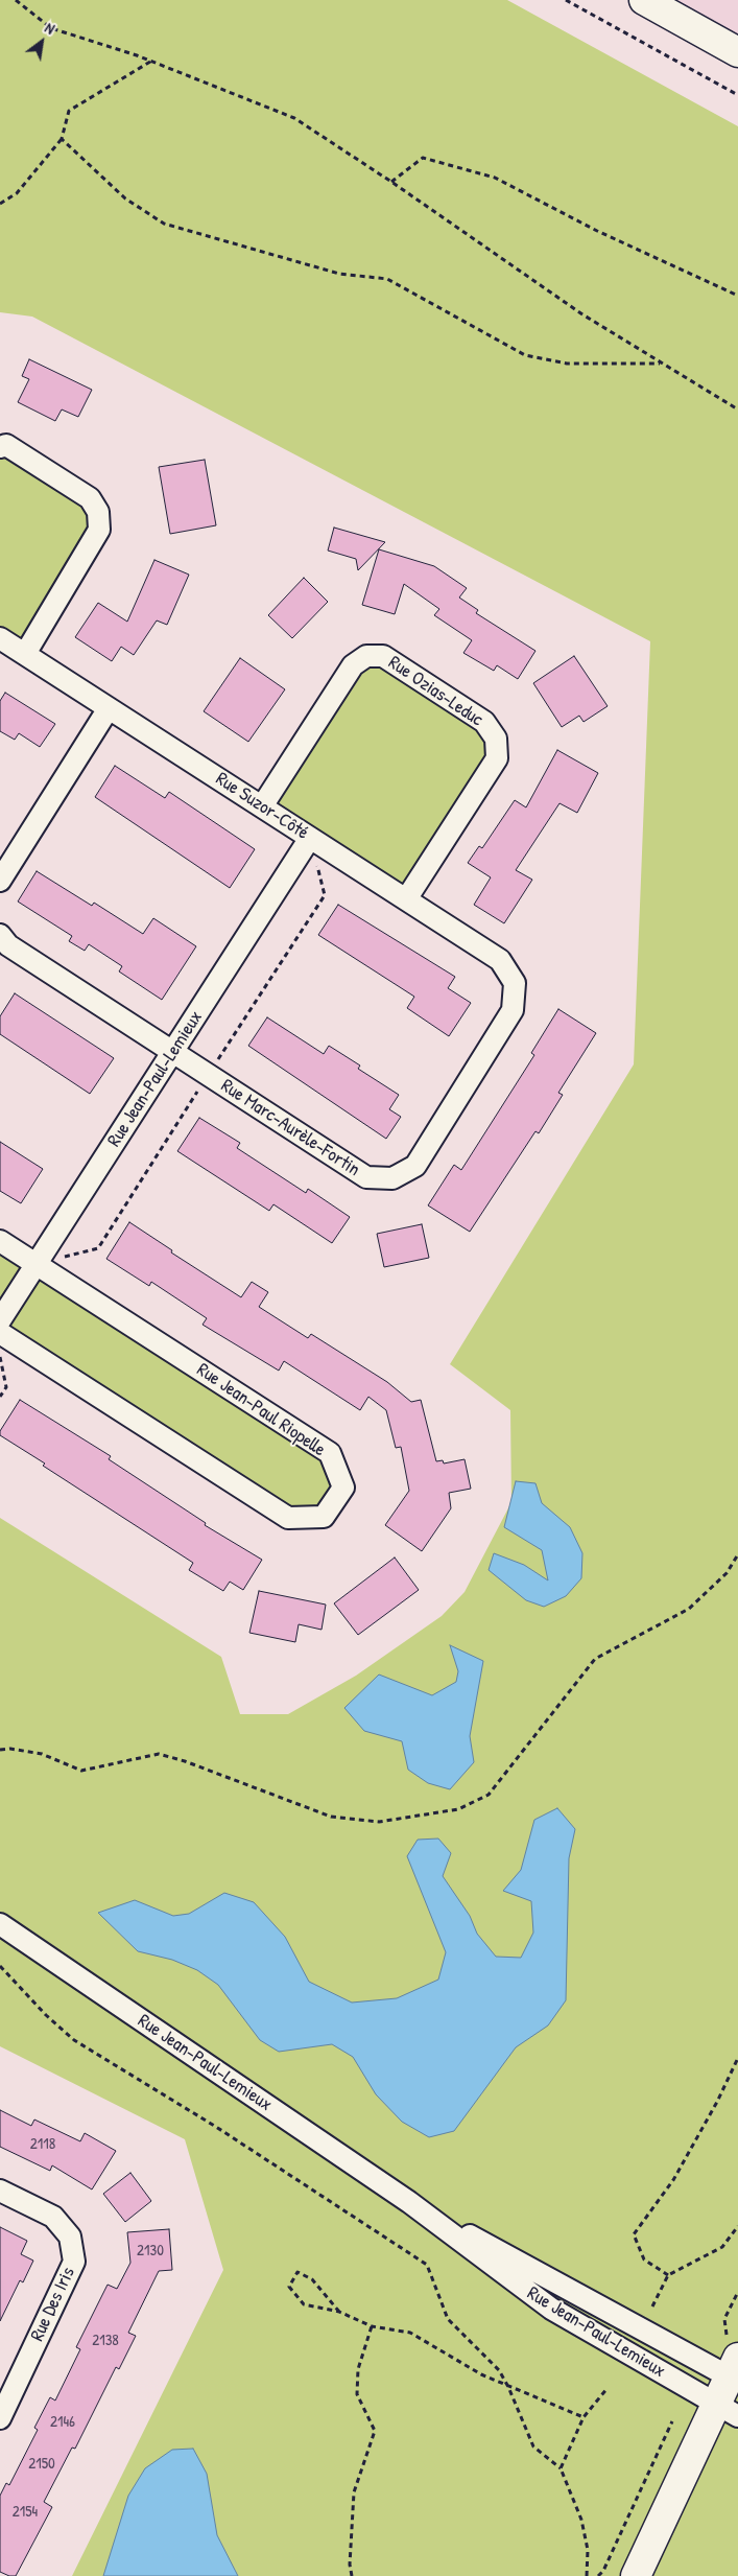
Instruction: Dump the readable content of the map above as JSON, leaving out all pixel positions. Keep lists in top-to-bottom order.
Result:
{
  "streets": {
    "street": [
      "Rue Ozias-Leduc",
      "Rue Suzor-Côté",
      "Rue Jean-Paul-Lemieux",
      "Rue Marc-Aurèle-Fortin",
      "Rue Jean-Paul Riopelle",
      "Rue Des Iris"
    ]
  },
  "crossings": [
    ["Rue Ozias-Leduc", "Rue Suzor-Côté"],
    ["Rue Suzor-Côté", "Rue Jean-Paul-Lemieux"],
    ["Rue Suzor-Côté", "Rue Marc-Aurèle-Fortin"],
    ["Rue Jean-Paul-Lemieux", "Rue Marc-Aurèle-Fortin"],
    ["Rue Jean-Paul-Lemieux", "Rue Jean-Paul Riopelle"]
  ],
  "house_numbers": [
    "2118",
    "2130",
    "2138",
    "2146",
    "2150",
    "2154"
  ],
  "north": "top right"
}
